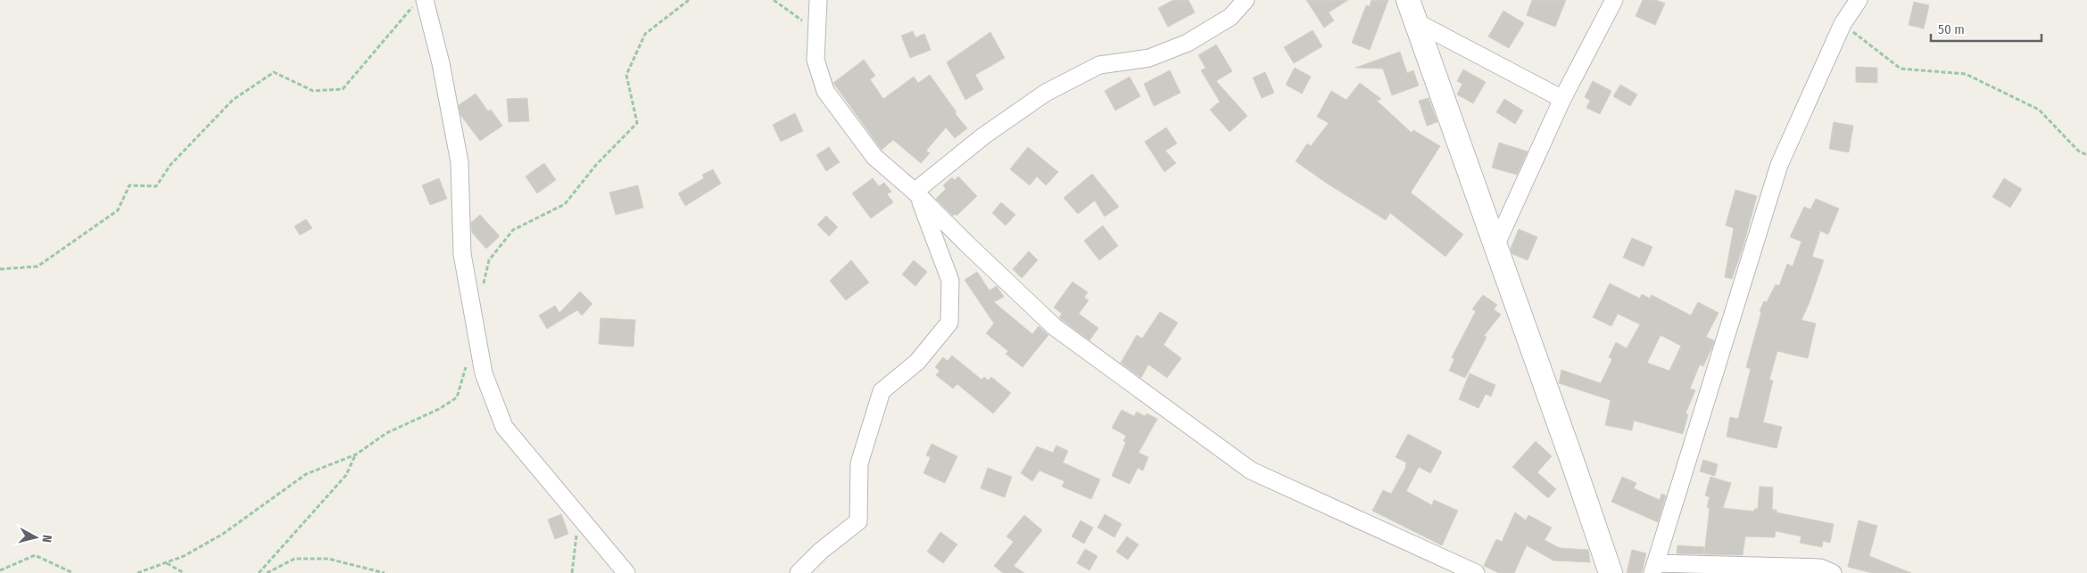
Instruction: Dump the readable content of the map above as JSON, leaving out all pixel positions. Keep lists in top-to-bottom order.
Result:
{
  "scale_bar": "50 m",
  "north": "right"
}
